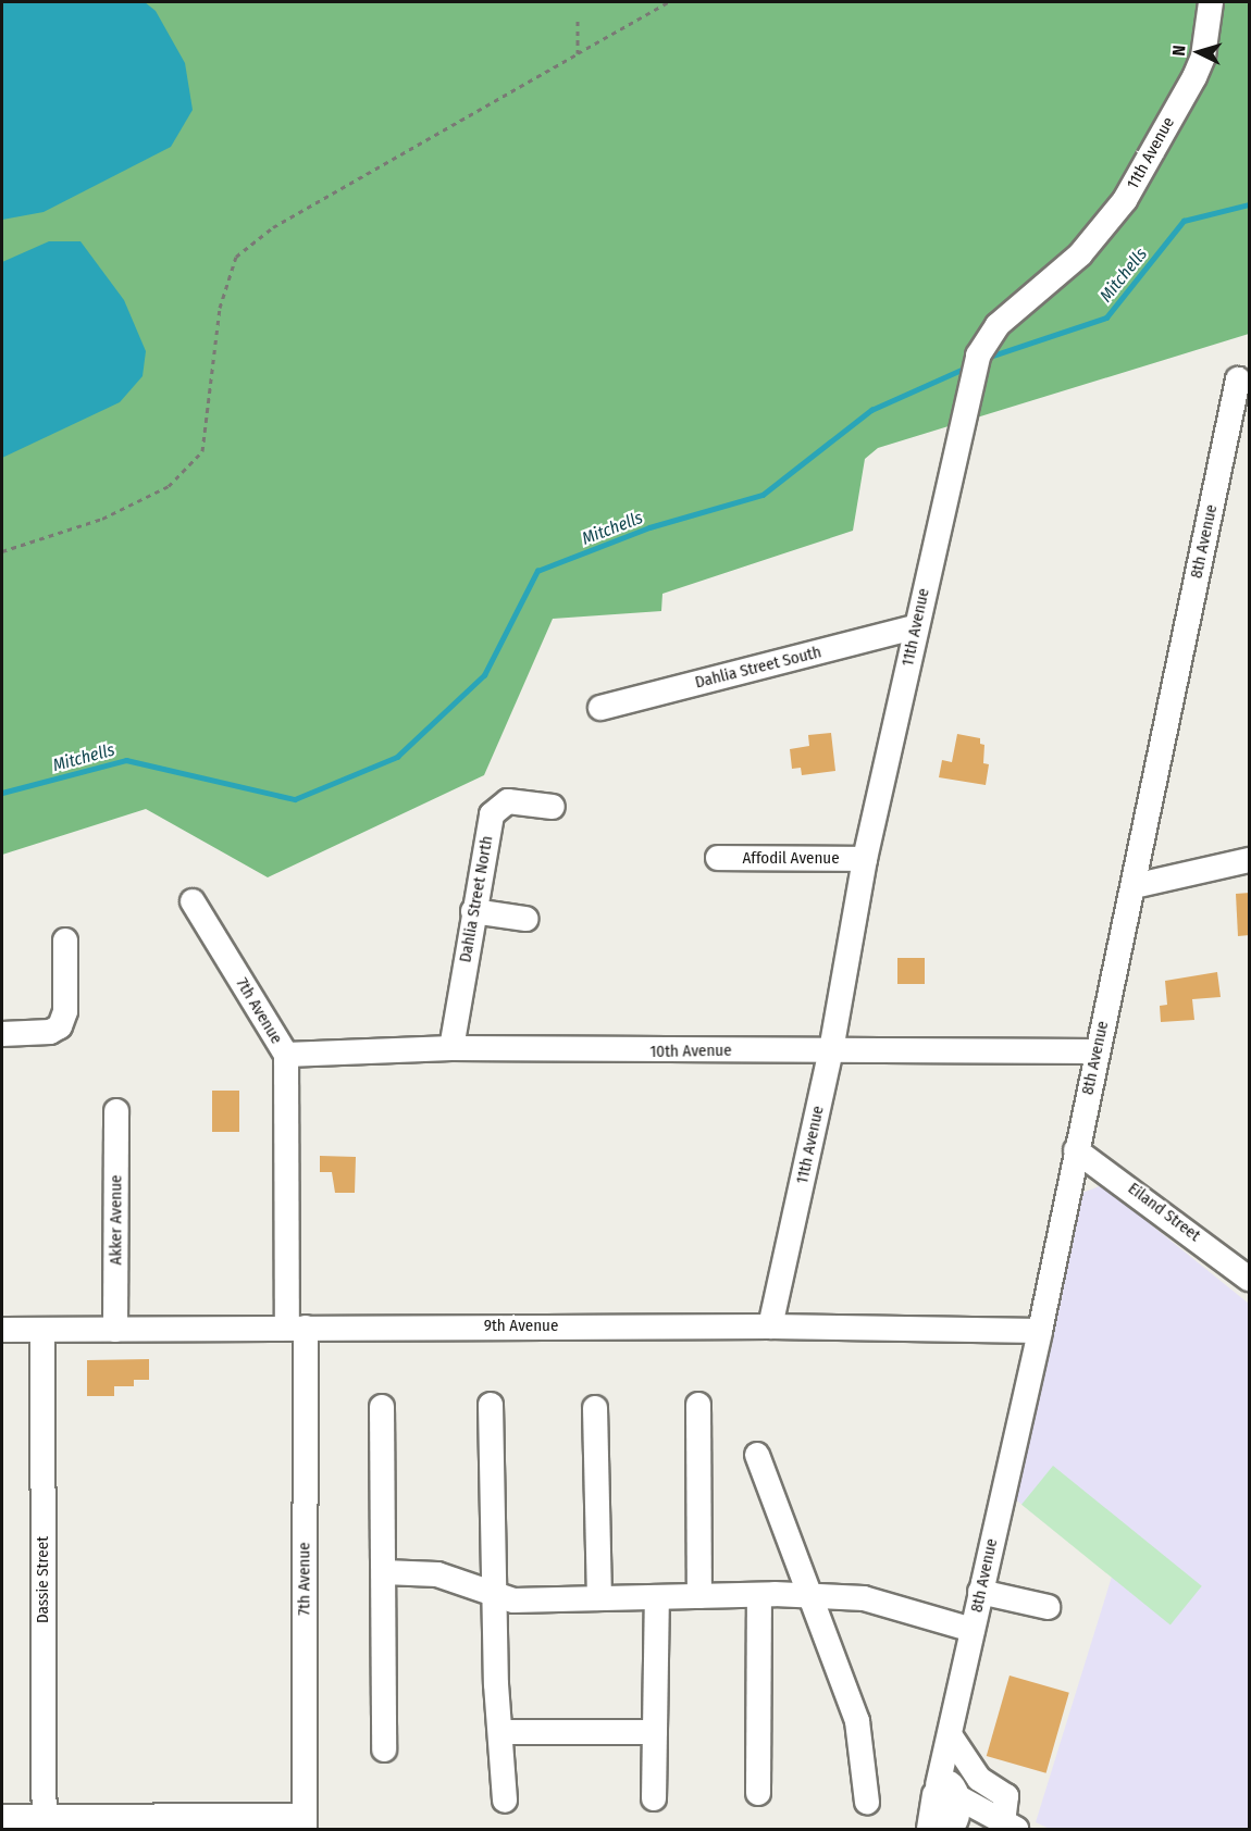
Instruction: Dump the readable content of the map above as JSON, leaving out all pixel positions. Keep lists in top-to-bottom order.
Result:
{
  "streets": {
    "street": [
      "11th Avenue",
      "8th Avenue",
      "Dahlia Street South",
      "Affodil Avenue",
      "Dahlia Street North",
      "7th Avenue",
      "10th Avenue",
      "Eiland Street",
      "Akker Avenue",
      "9th Avenue",
      "Dassie Street"
    ]
  },
  "crossings": [
    ["11th Avenue", "Dahlia Street South"],
    ["11th Avenue", "Affodil Avenue"],
    ["11th Avenue", "10th Avenue"],
    ["11th Avenue", "9th Avenue"],
    ["8th Avenue", "10th Avenue"],
    ["8th Avenue", "Eiland Street"],
    ["8th Avenue", "9th Avenue"],
    ["Dahlia Street North", "10th Avenue"],
    ["7th Avenue", "10th Avenue"],
    ["7th Avenue", "9th Avenue"],
    ["Akker Avenue", "9th Avenue"],
    ["9th Avenue", "Dassie Street"]
  ],
  "water": ["Mitchells"],
  "north": "left"
}
